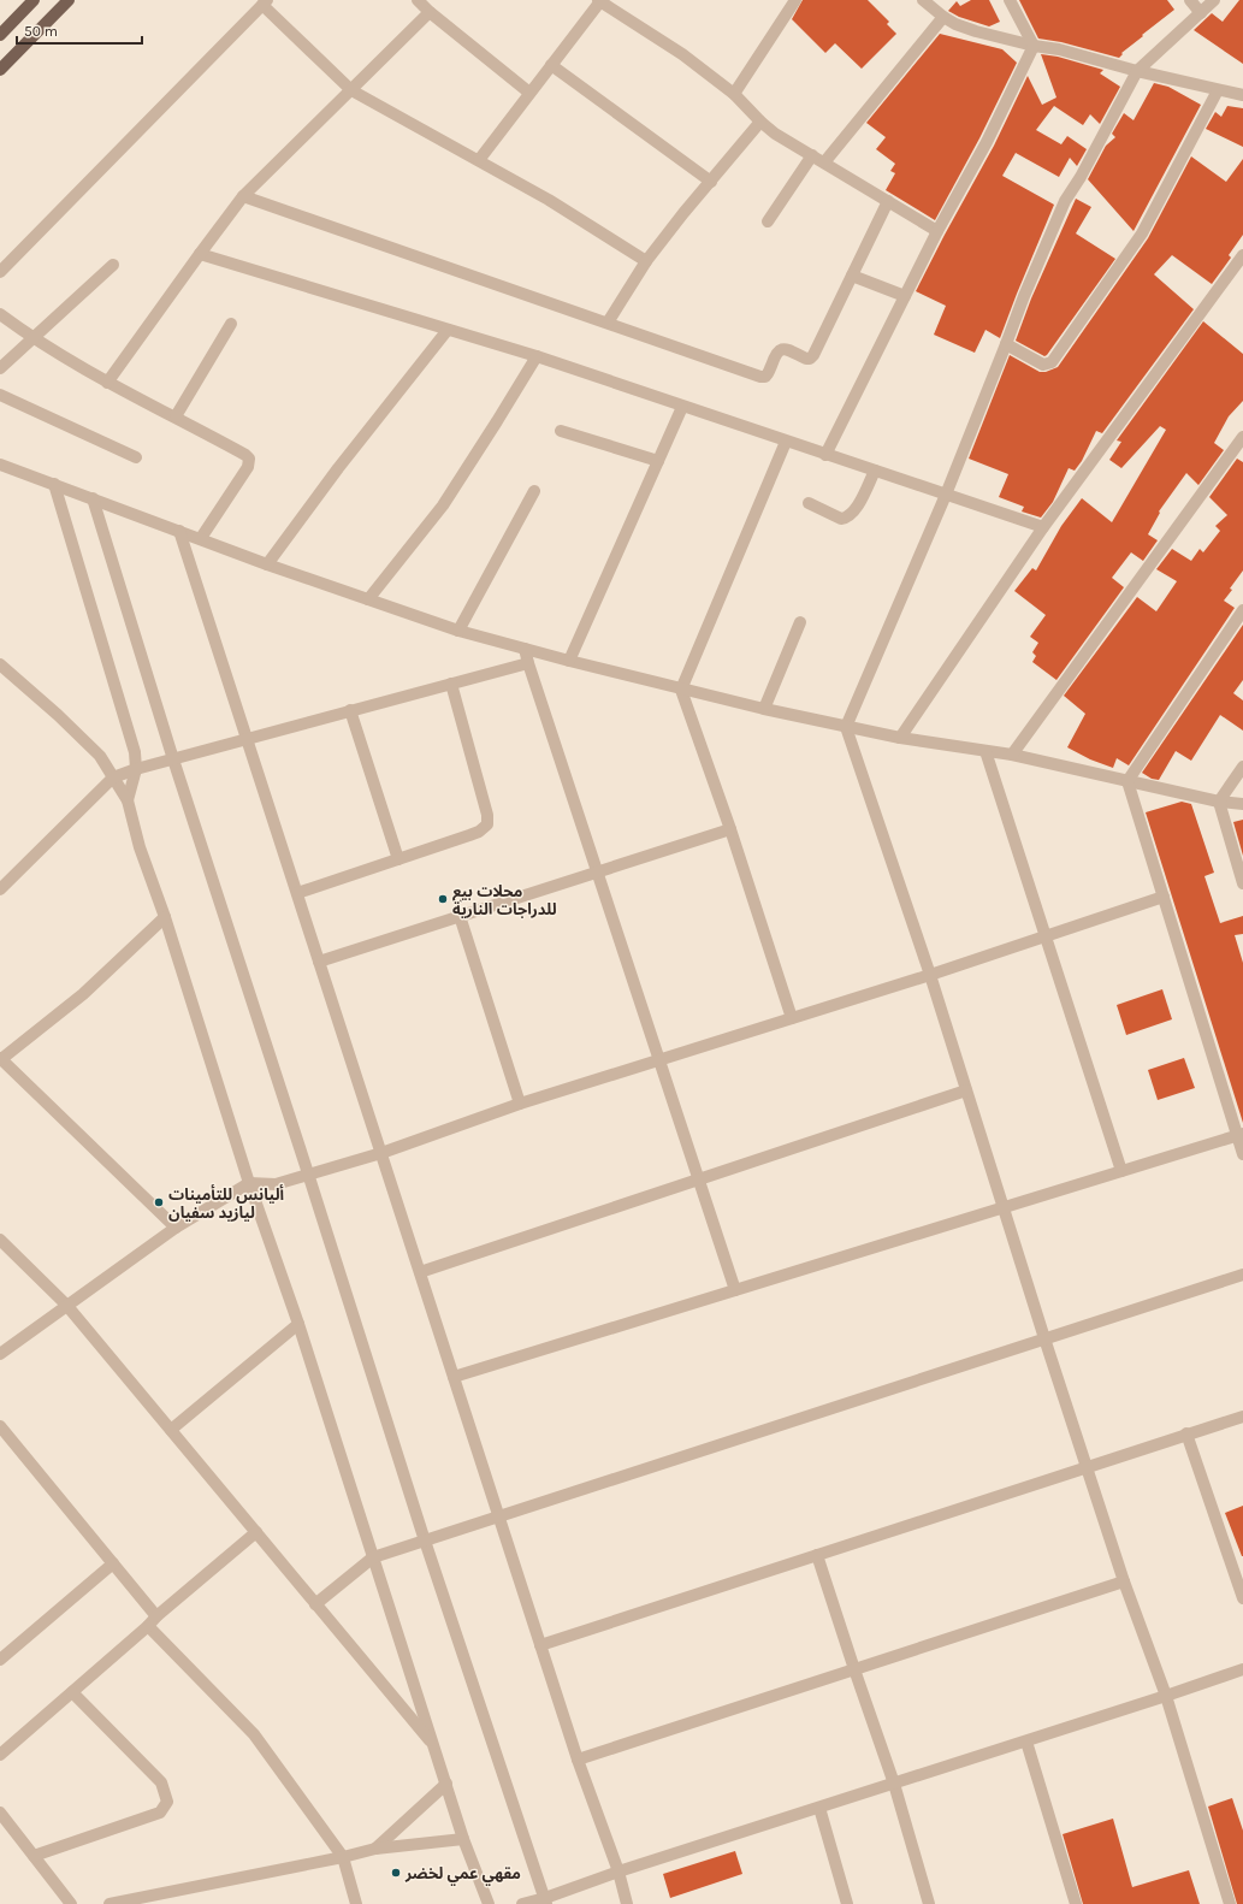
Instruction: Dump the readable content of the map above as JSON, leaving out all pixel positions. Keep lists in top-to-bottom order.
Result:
{
  "places": ["محلات بيع للدراجات النارية", "أليانس للتأمينات ليازيد سفيان", "مقهي عمي لخضر"],
  "scale_bar": "50 m"
}
